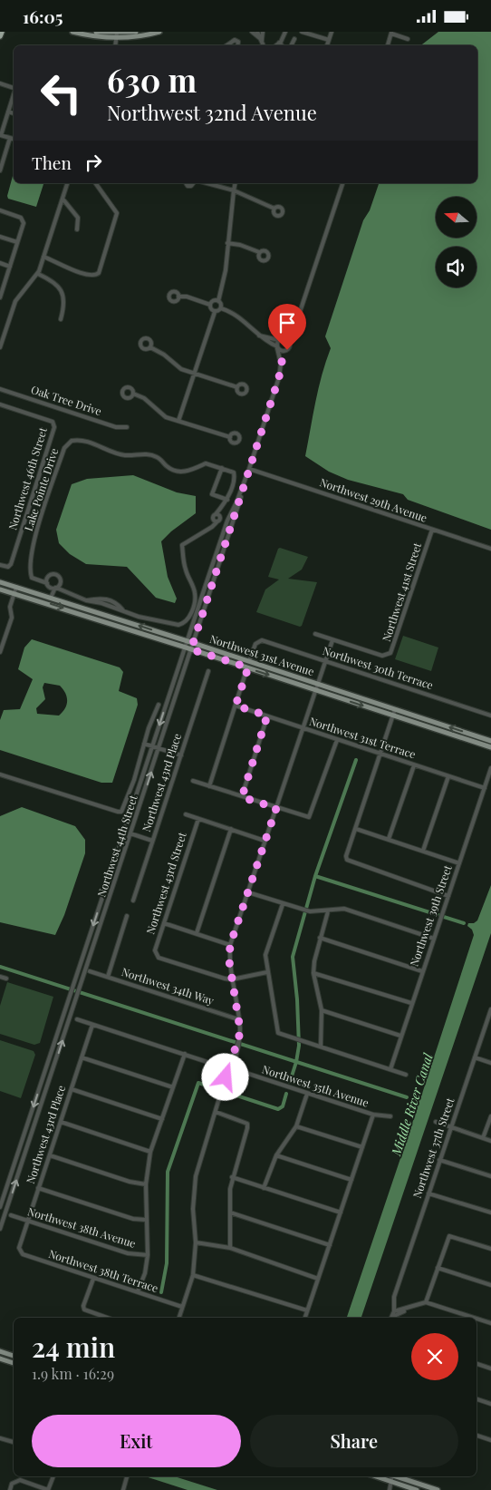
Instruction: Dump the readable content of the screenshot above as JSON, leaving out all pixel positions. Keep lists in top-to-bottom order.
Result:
{
  "streets": {
    "main road": ["Northwest 31st Avenue"],
    "street": [
      "Oak Tree Drive",
      "Northwest 46th Street",
      "Lake Pointe Drive",
      "Northwest 29th Avenue",
      "Northwest 41st Street",
      "Northwest 30th Terrace",
      "Northwest 31st Terrace",
      "Northwest 43rd Place",
      "Northwest 44th Street",
      "Northwest 43rd Street",
      "Northwest 39th Street",
      "Northwest 34th Way",
      "Northwest 35th Avenue",
      "Northwest 37th Street",
      "Northwest 38th Avenue",
      "Northwest 38th Terrace"
    ]
  },
  "crossings": [
    ["Northwest 29th Avenue", "Northwest 41st Street"],
    ["Northwest 29th Avenue", "Northwest 44th Street"],
    ["Northwest 31st Avenue", "Northwest 30th Terrace"],
    ["Northwest 31st Avenue", "Northwest 44th Street"],
    ["Northwest 31st Terrace", "Northwest 39th Street"],
    ["Northwest 43rd Place", "Northwest 35th Avenue"],
    ["Northwest 43rd Place", "Northwest 38th Avenue"],
    ["Northwest 43rd Place", "Northwest 38th Terrace"],
    ["Northwest 44th Street", "Northwest 34th Way"]
  ],
  "water": ["Middle River Canal"],
  "north": "left",
  "page": {
    "status": "16:05",
    "turn": ["630 m", "Northwest 32nd Avenue"],
    "then": "Then",
    "heading": ["24 min", "1.9 km · 16:29"],
    "buttons": ["Exit", "Share"]
  }
}
